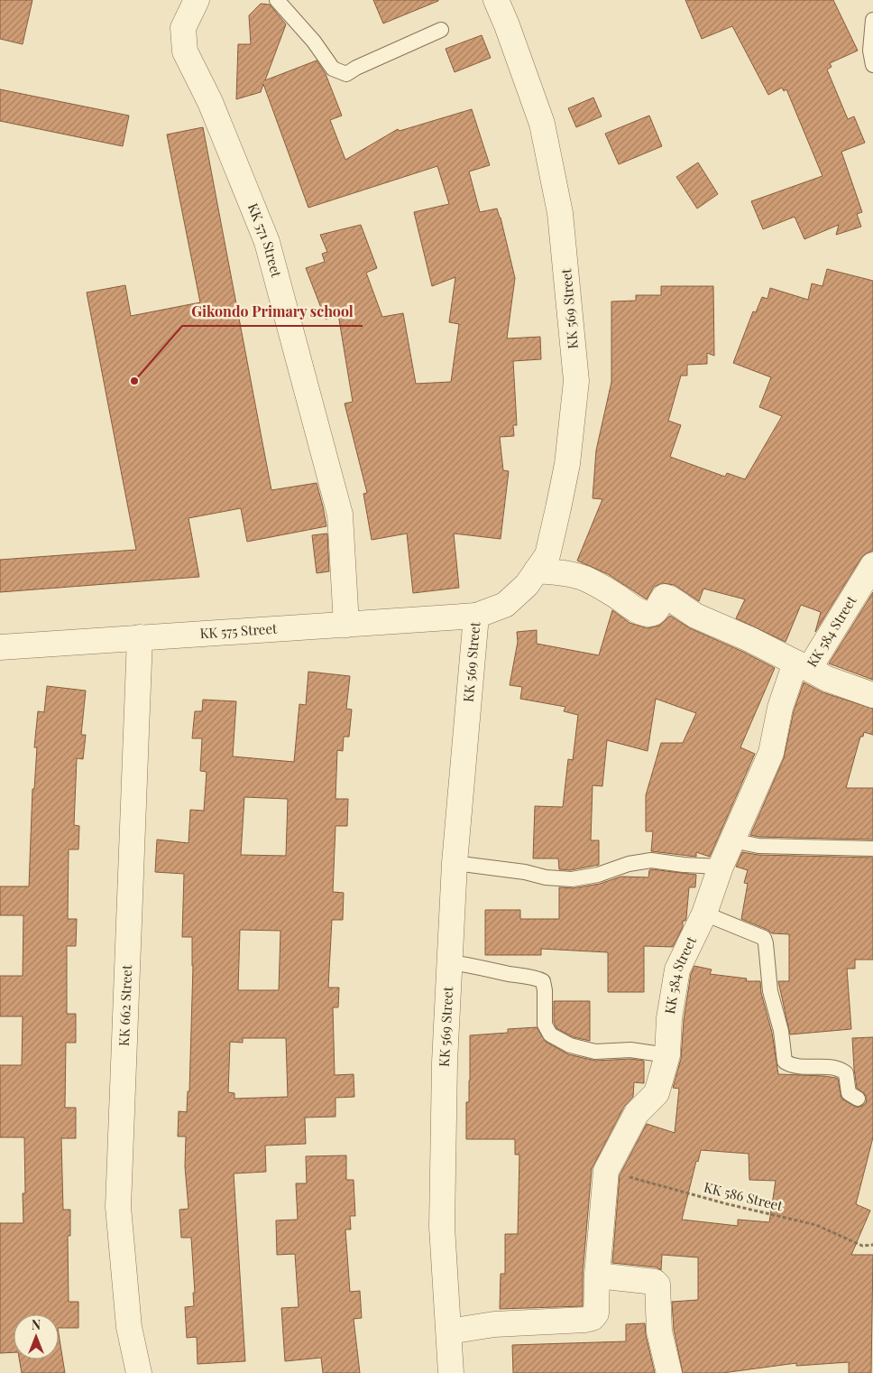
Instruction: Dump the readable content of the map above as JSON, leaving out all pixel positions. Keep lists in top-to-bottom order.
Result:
{
  "streets": {
    "street": [
      "KK 571 Street",
      "KK 569 Street",
      "KK 584 Street",
      "KK 575 Street",
      "KK 662 Street"
    ],
    "path": ["KK 586 Street"]
  },
  "crossings": [
    ["KK 571 Street", "KK 575 Street"],
    ["KK 569 Street", "KK 584 Street"],
    ["KK 569 Street", "KK 575 Street"],
    ["KK 584 Street", "KK 586 Street"],
    ["KK 575 Street", "KK 662 Street"]
  ],
  "places": ["Gikondo Primary school"],
  "north": "top"
}
